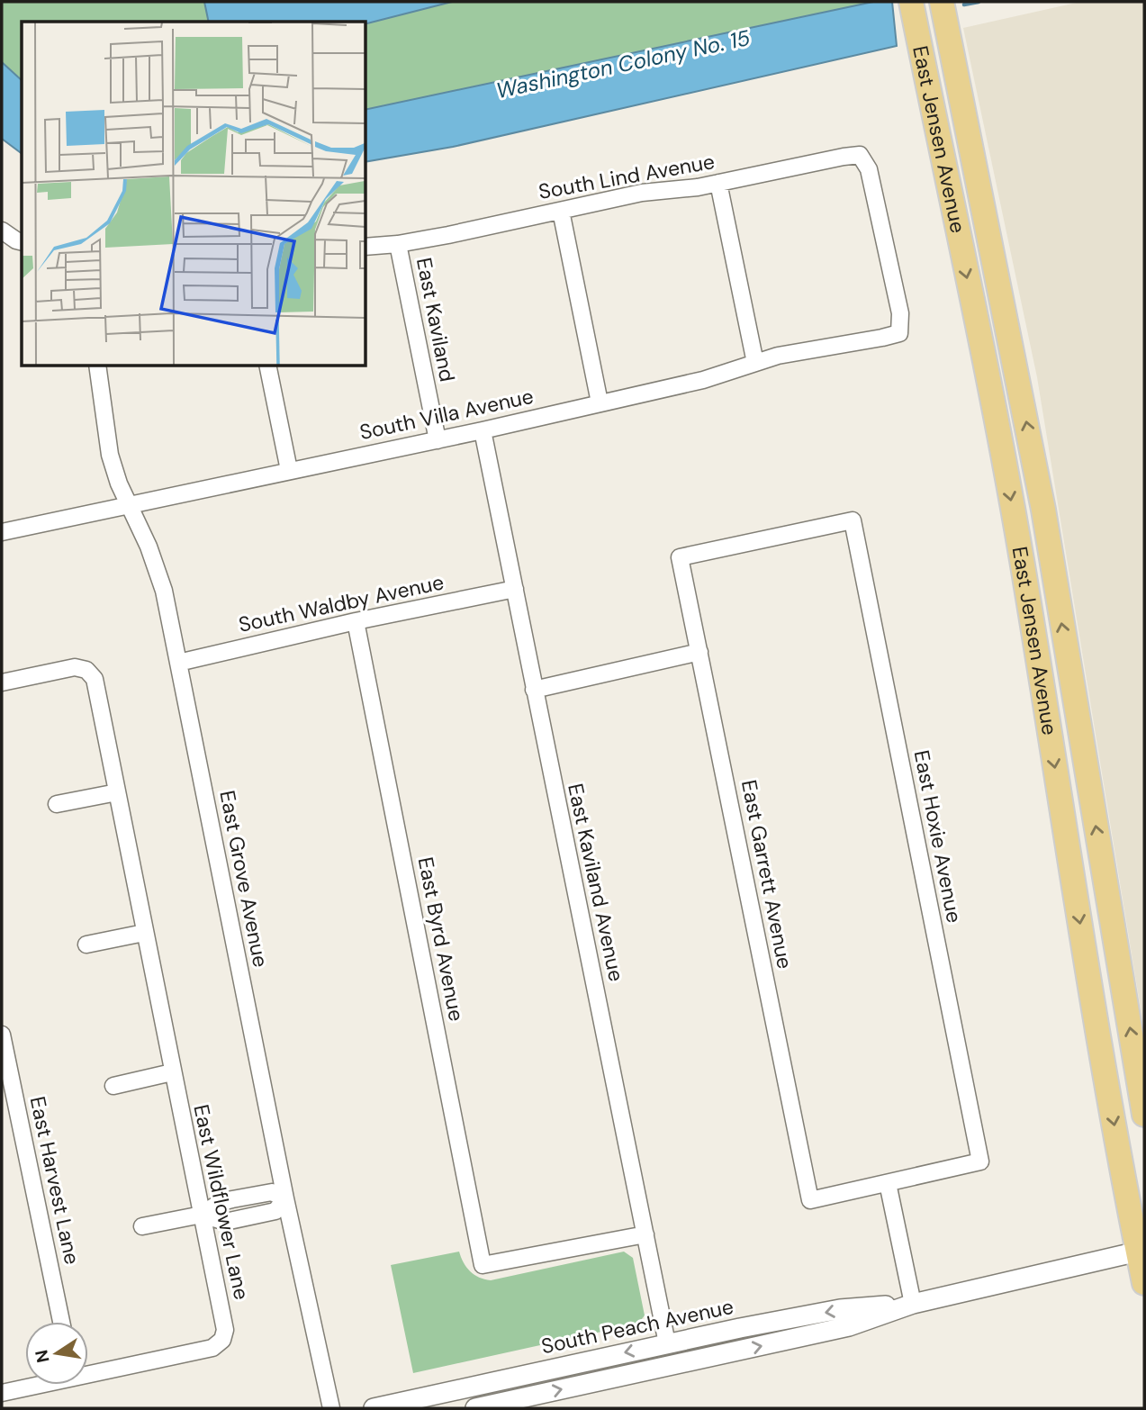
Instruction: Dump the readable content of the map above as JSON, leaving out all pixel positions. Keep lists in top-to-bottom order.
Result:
{
  "streets": {
    "main road": ["East Jensen Avenue"],
    "street": [
      "South Lind Avenue",
      "East Kaviland",
      "South Villa Avenue",
      "South Waldby Avenue",
      "East Hoxie Avenue",
      "East Garrett Avenue",
      "East Grove Avenue",
      "East Kaviland Avenue",
      "East Byrd Avenue",
      "East Harvest Lane",
      "East Wildflower Lane",
      "South Peach Avenue"
    ]
  },
  "crossings": [
    ["East Jensen Avenue", "South Peach Avenue"],
    ["South Lind Avenue", "East Kaviland"],
    ["South Lind Avenue", "South Villa Avenue"],
    ["East Kaviland", "South Villa Avenue"],
    ["South Villa Avenue", "East Grove Avenue"],
    ["South Villa Avenue", "East Kaviland Avenue"],
    ["South Waldby Avenue", "East Grove Avenue"],
    ["South Waldby Avenue", "East Kaviland Avenue"],
    ["South Waldby Avenue", "East Byrd Avenue"],
    ["East Hoxie Avenue", "East Garrett Avenue"],
    ["East Kaviland Avenue", "East Byrd Avenue"],
    ["East Kaviland Avenue", "South Peach Avenue"]
  ],
  "water": ["Washington Colony No. 15"],
  "north": "left"
}
